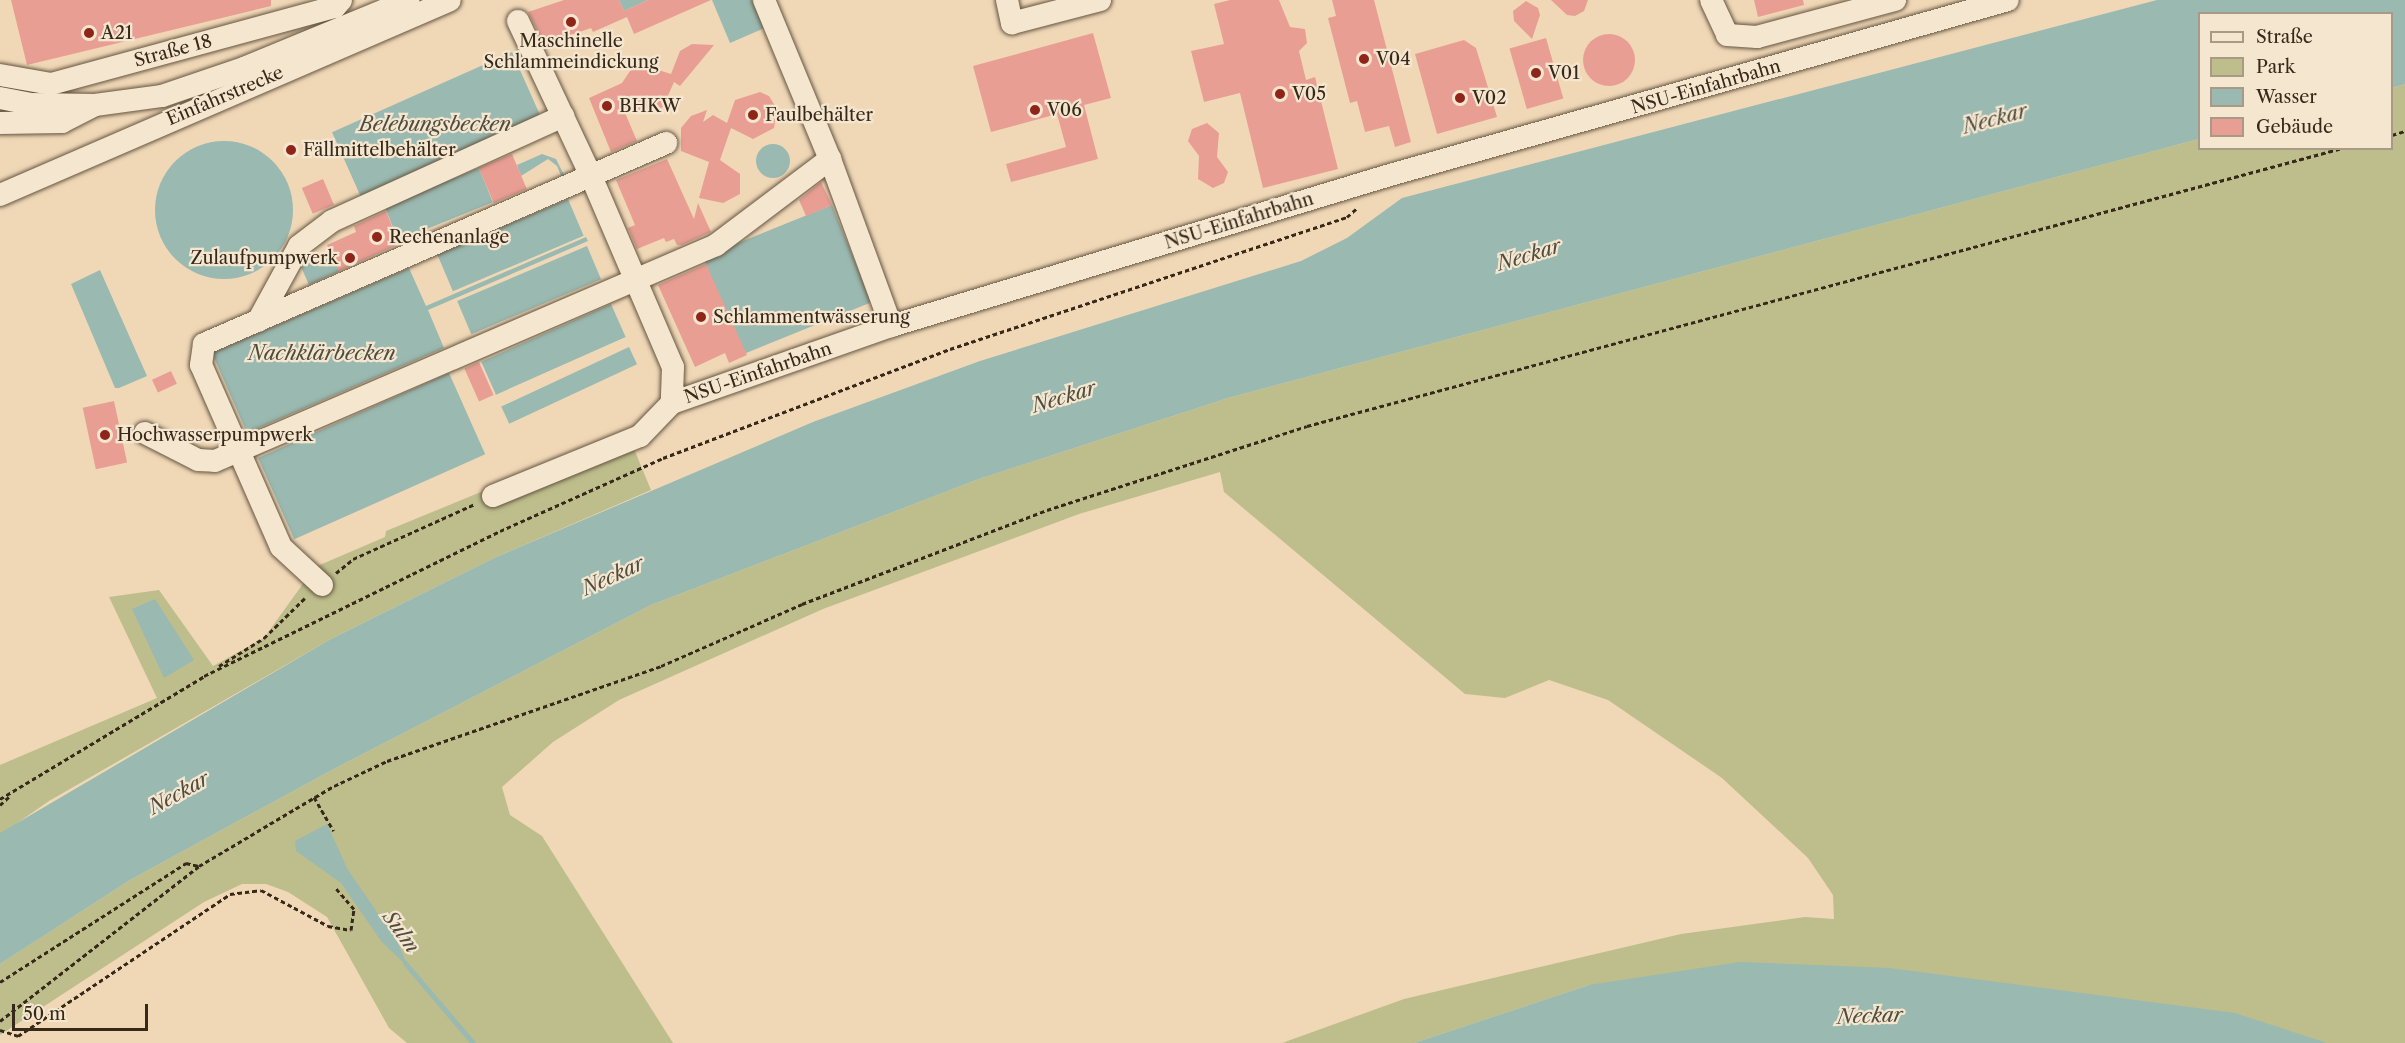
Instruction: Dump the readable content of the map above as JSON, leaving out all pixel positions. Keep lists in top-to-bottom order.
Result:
{
  "streets": {
    "street": ["Straße 18", "NSU-Einfahrbahn", "Einfahrstrecke"]
  },
  "water": [
    "Neckar",
    "Belebungsbecken",
    "Nachklärbecken",
    "Sulm"
  ],
  "places": [
    "Maschinelle Schlammeindickung",
    "A21",
    "V04",
    "V01",
    "V05",
    "V02",
    "BHKW",
    "V06",
    "Faulbehälter",
    "Fällmittelbehälter",
    "Rechenanlage",
    "Zulaufpumpwerk",
    "Schlammentwässerung",
    "Hochwasserpumpwerk"
  ],
  "legend": [
    "Straße",
    "Park",
    "Wasser",
    "Gebäude"
  ],
  "scale_bar": "50 m"
}
